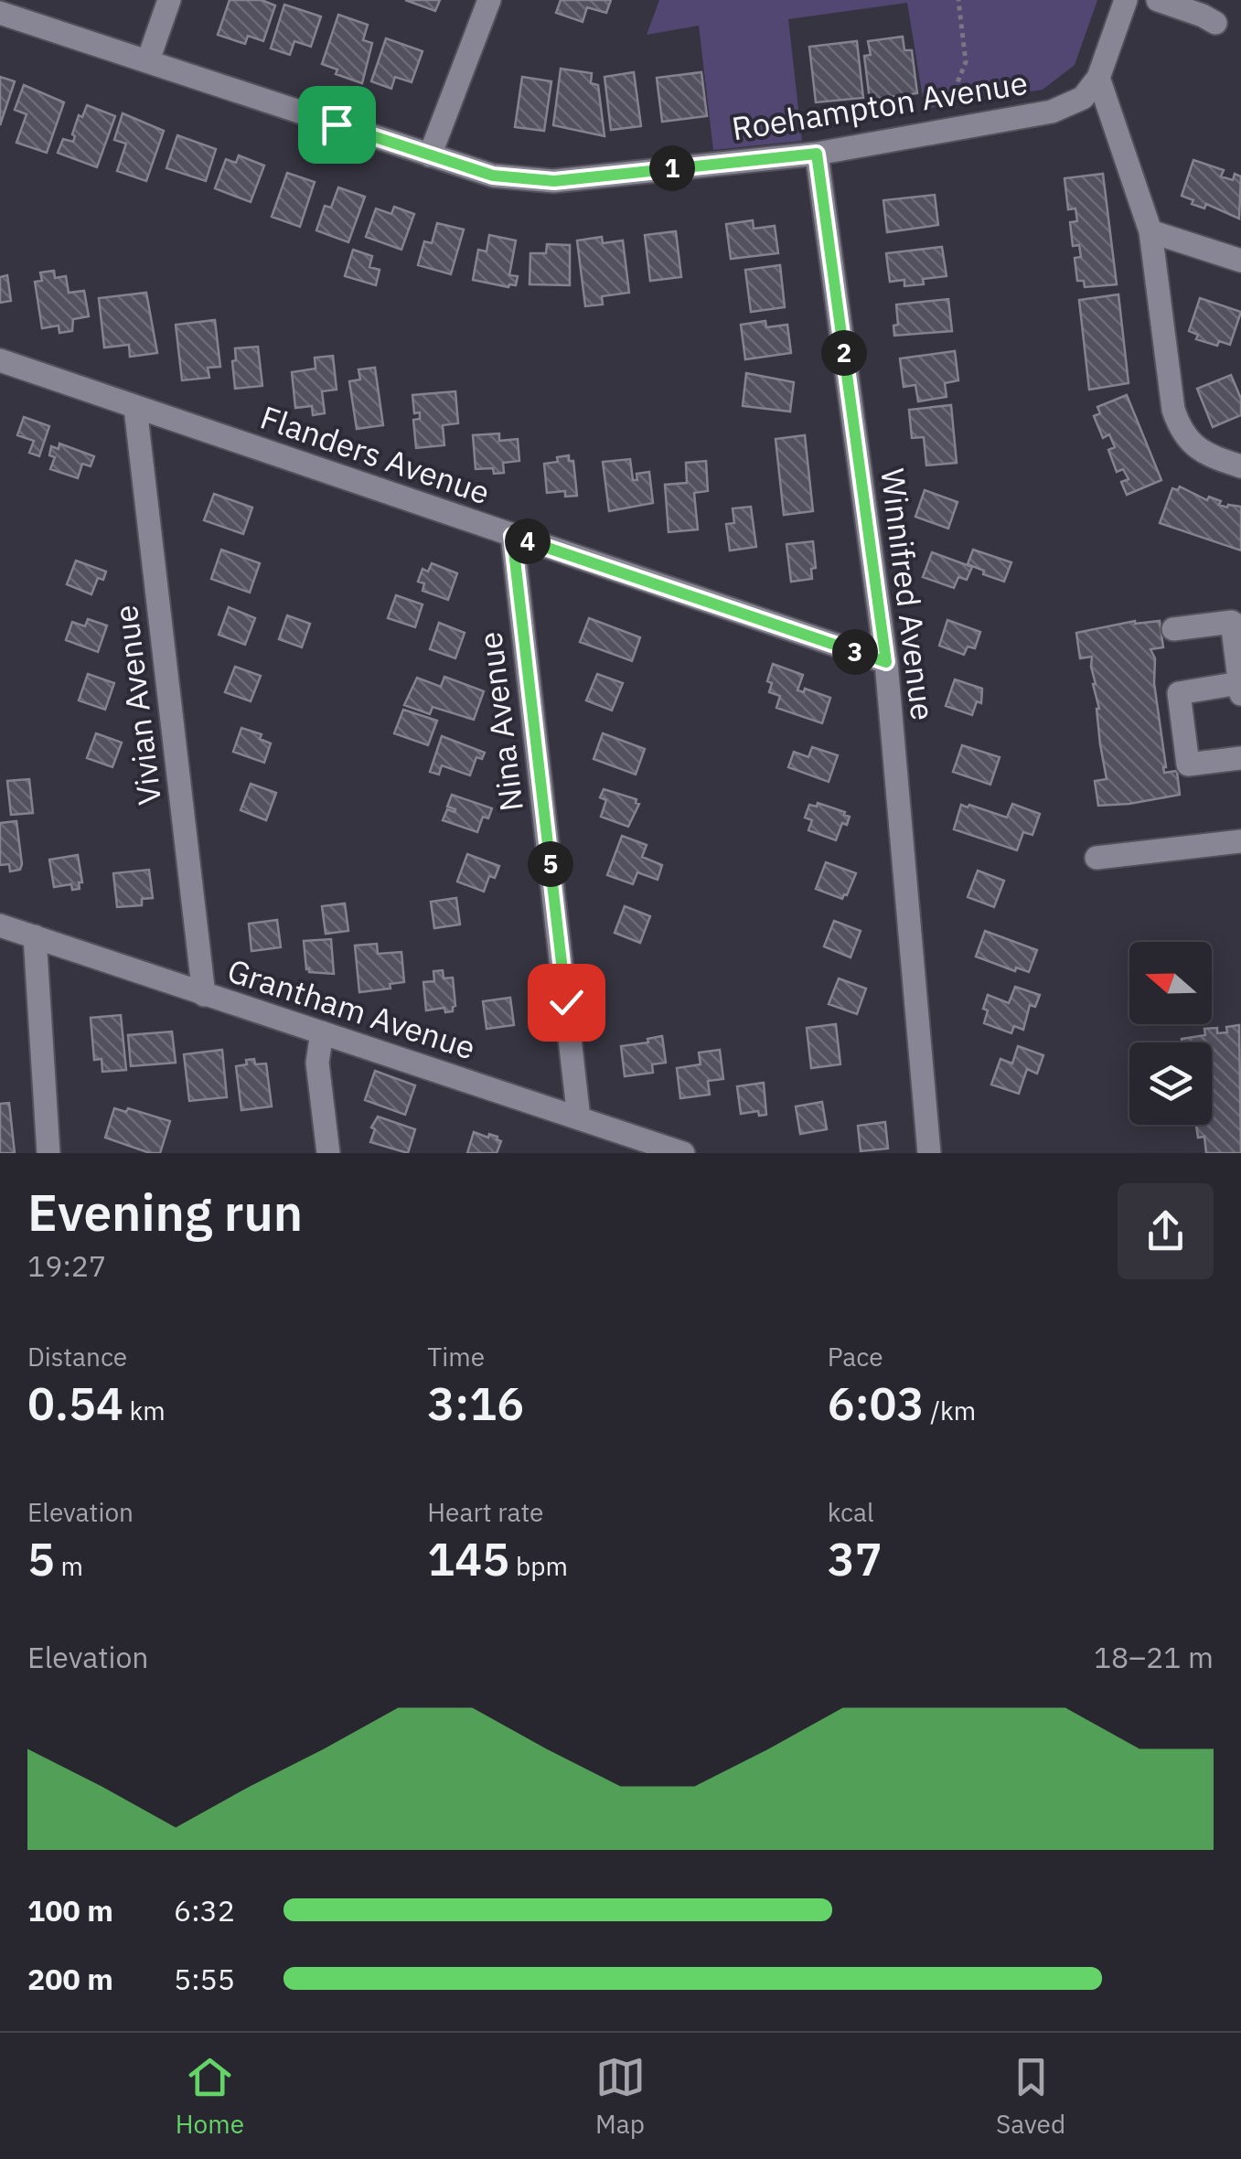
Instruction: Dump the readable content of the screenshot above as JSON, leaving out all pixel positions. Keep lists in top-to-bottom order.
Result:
{
  "streets": {
    "street": [
      "Roehampton Avenue",
      "Flanders Avenue",
      "Winnifred Avenue",
      "Vivian Avenue",
      "Nina Avenue",
      "Grantham Avenue"
    ]
  },
  "crossings": [
    ["Roehampton Avenue", "Winnifred Avenue"],
    ["Flanders Avenue", "Winnifred Avenue"],
    ["Flanders Avenue", "Vivian Avenue"],
    ["Flanders Avenue", "Nina Avenue"],
    ["Vivian Avenue", "Grantham Avenue"],
    ["Nina Avenue", "Grantham Avenue"]
  ],
  "north": "left",
  "page": {
    "pins": [
      "1",
      "2",
      "4",
      "3",
      "5"
    ],
    "heading": ["Evening run", "19:27"],
    "stats": [
      ["Distance", "0.54 km"],
      ["Time", "3:16"],
      ["Pace", "6:03 /km"],
      ["Elevation", "5 m"],
      ["Heart rate", "145 bpm"],
      ["kcal", "37"]
    ],
    "chart": ["Elevation", "18–21 m"],
    "list": [
      {
        "name": "100 m",
        "note": "6:32"
      },
      {
        "name": "200 m",
        "note": "5:55"
      }
    ],
    "tabs": ["Home", "Map", "Saved"]
  }
}
